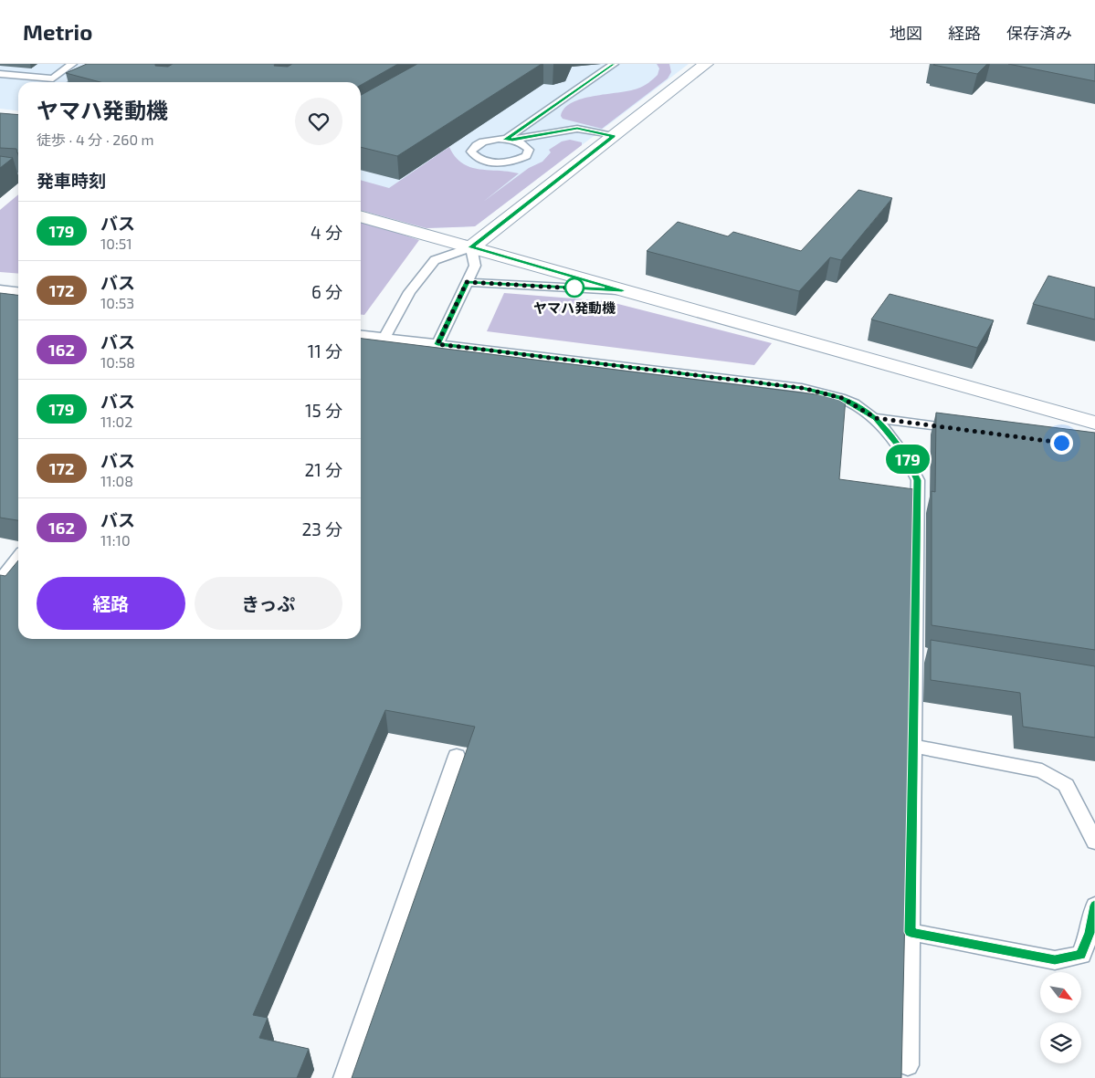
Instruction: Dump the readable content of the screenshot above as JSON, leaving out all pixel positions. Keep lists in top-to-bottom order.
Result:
{
  "places": ["ヤマハ発動機"],
  "lines": ["bus line 179"],
  "north": "bottom right",
  "page": {
    "header": "Metrio",
    "nav": ["地図", "経路", "保存済み"],
    "on_map": "179",
    "heading": [
      ["ヤマハ発動機", "徒歩 · 4 分 · 260 m"],
      "発車時刻"
    ],
    "list": [
      {
        "mark": "179",
        "name": "バス",
        "note": "10:51",
        "value": "4 分"
      },
      {
        "mark": "172",
        "name": "バス",
        "note": "10:53",
        "value": "6 分"
      },
      {
        "mark": "162",
        "name": "バス",
        "note": "10:58",
        "value": "11 分"
      },
      {
        "mark": "179",
        "name": "バス",
        "note": "11:02",
        "value": "15 分"
      },
      {
        "mark": "172",
        "name": "バス",
        "note": "11:08",
        "value": "21 分"
      },
      {
        "mark": "162",
        "name": "バス",
        "note": "11:10",
        "value": "23 分"
      }
    ],
    "buttons": ["経路", "きっぷ"]
  }
}
